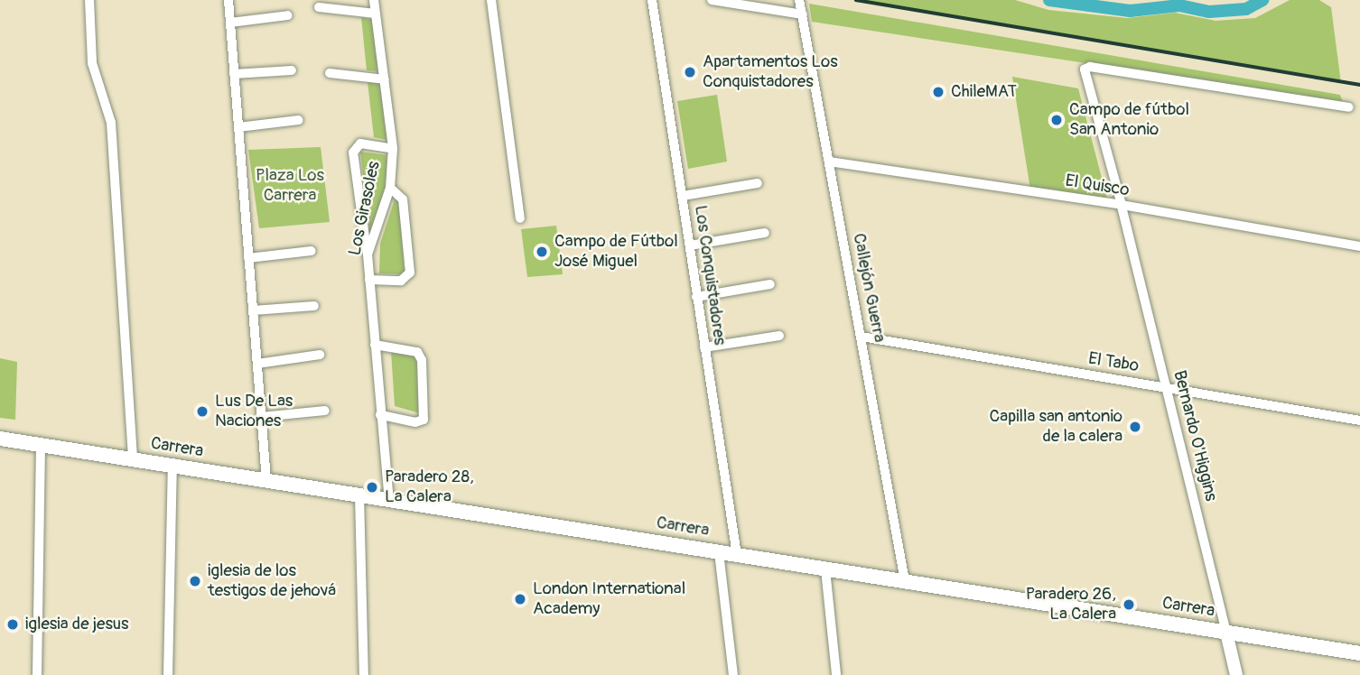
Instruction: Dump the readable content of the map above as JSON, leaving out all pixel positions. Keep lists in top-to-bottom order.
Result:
{
  "streets": {
    "main road": ["Carrera"],
    "street": [
      "El Quisco",
      "Los Girasoles",
      "Los Conquistadores",
      "Callejón Guerra",
      "El Tabo",
      "Bernardo O'Higgins"
    ]
  },
  "crossings": [
    ["El Quisco", "Callejón Guerra"],
    ["El Quisco", "Bernardo O'Higgins"],
    ["Los Girasoles", "Carrera"],
    ["Los Conquistadores", "Carrera"],
    ["Callejón Guerra", "El Tabo"],
    ["Callejón Guerra", "Carrera"],
    ["El Tabo", "Bernardo O'Higgins"],
    ["Bernardo O'Higgins", "Carrera"]
  ],
  "parks": ["Plaza Los Carrera"],
  "places": [
    "Apartamentos Los Conquistadores",
    "ChileMAT",
    "Campo de fútbol San Antonio",
    "Campo de Fútbol José Miguel",
    "Lus De Las Naciones",
    "Capilla san antonio de la calera",
    "Paradero 28, La Calera",
    "iglesia de los testigos de jehová",
    "London International Academy",
    "Paradero 26, La Calera",
    "iglesia de jesus"
  ]
}
